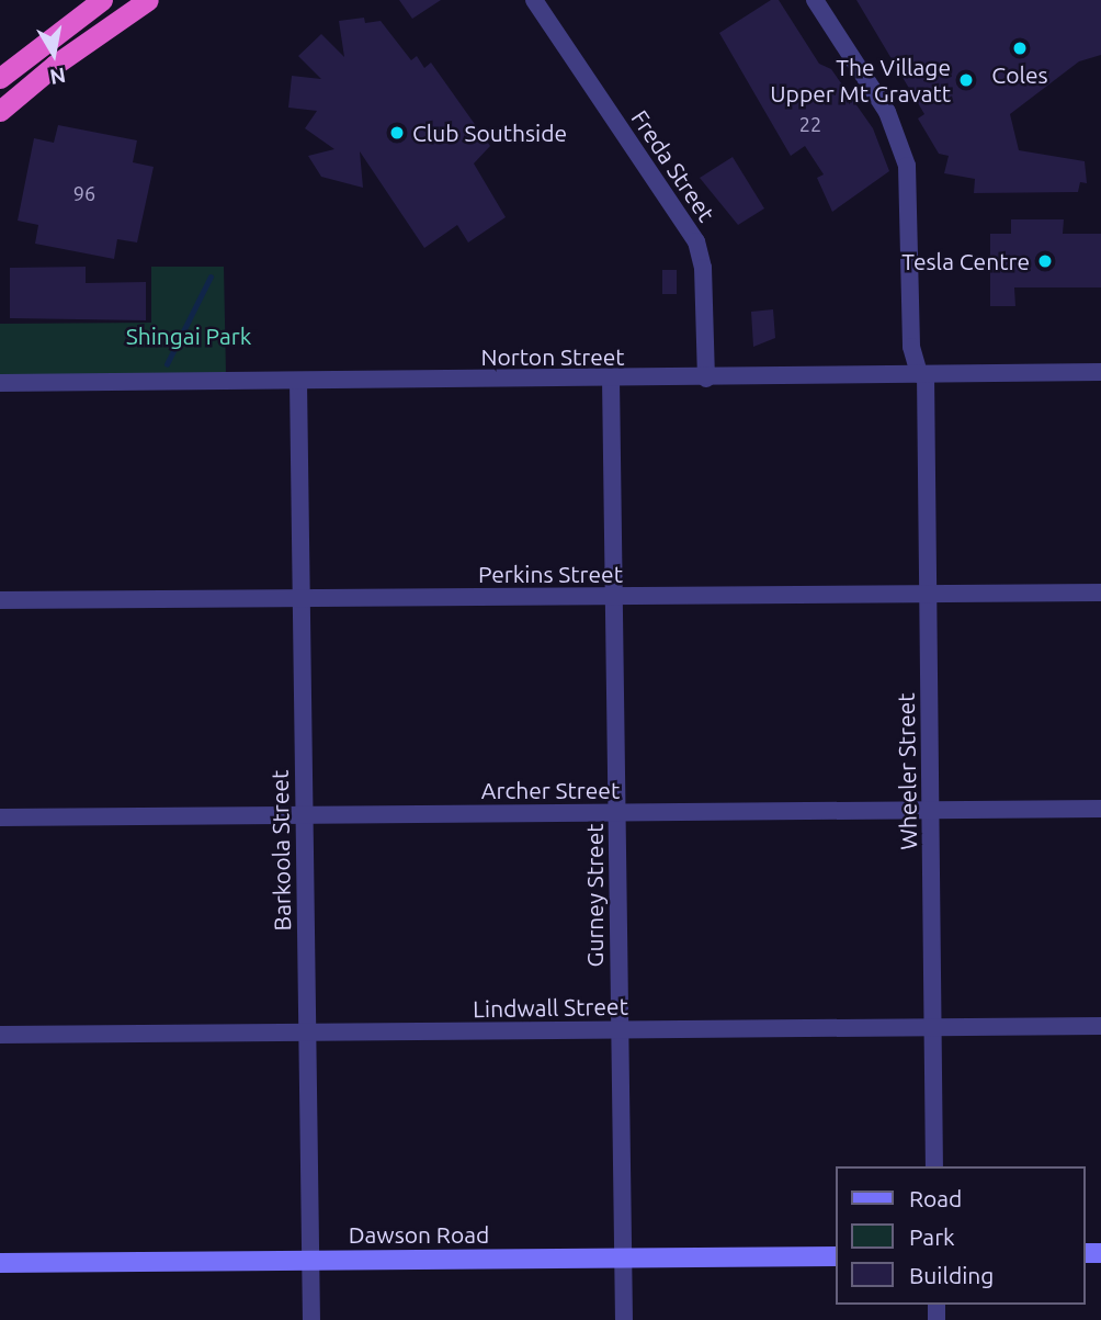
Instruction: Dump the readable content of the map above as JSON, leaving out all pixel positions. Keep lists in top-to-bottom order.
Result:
{
  "streets": {
    "main road": ["Dawson Road"],
    "street": [
      "Freda Street",
      "Norton Street",
      "Perkins Street",
      "Wheeler Street",
      "Archer Street",
      "Barkoola Street",
      "Gurney Street",
      "Lindwall Street"
    ]
  },
  "crossings": [
    ["Freda Street", "Norton Street"],
    ["Norton Street", "Wheeler Street"],
    ["Norton Street", "Barkoola Street"],
    ["Norton Street", "Gurney Street"],
    ["Perkins Street", "Wheeler Street"],
    ["Perkins Street", "Barkoola Street"],
    ["Perkins Street", "Gurney Street"],
    ["Wheeler Street", "Archer Street"],
    ["Wheeler Street", "Lindwall Street"],
    ["Archer Street", "Barkoola Street"],
    ["Archer Street", "Gurney Street"],
    ["Barkoola Street", "Lindwall Street"],
    ["Barkoola Street", "Dawson Road"],
    ["Gurney Street", "Lindwall Street"],
    ["Gurney Street", "Dawson Road"]
  ],
  "parks": ["Shingai Park"],
  "places": [
    "Coles",
    "The Village Upper Mt Gravatt",
    "Club Southside",
    "Tesla Centre"
  ],
  "house_numbers": ["22", "96"],
  "legend": ["Road", "Park", "Building"],
  "north": "bottom"
}
